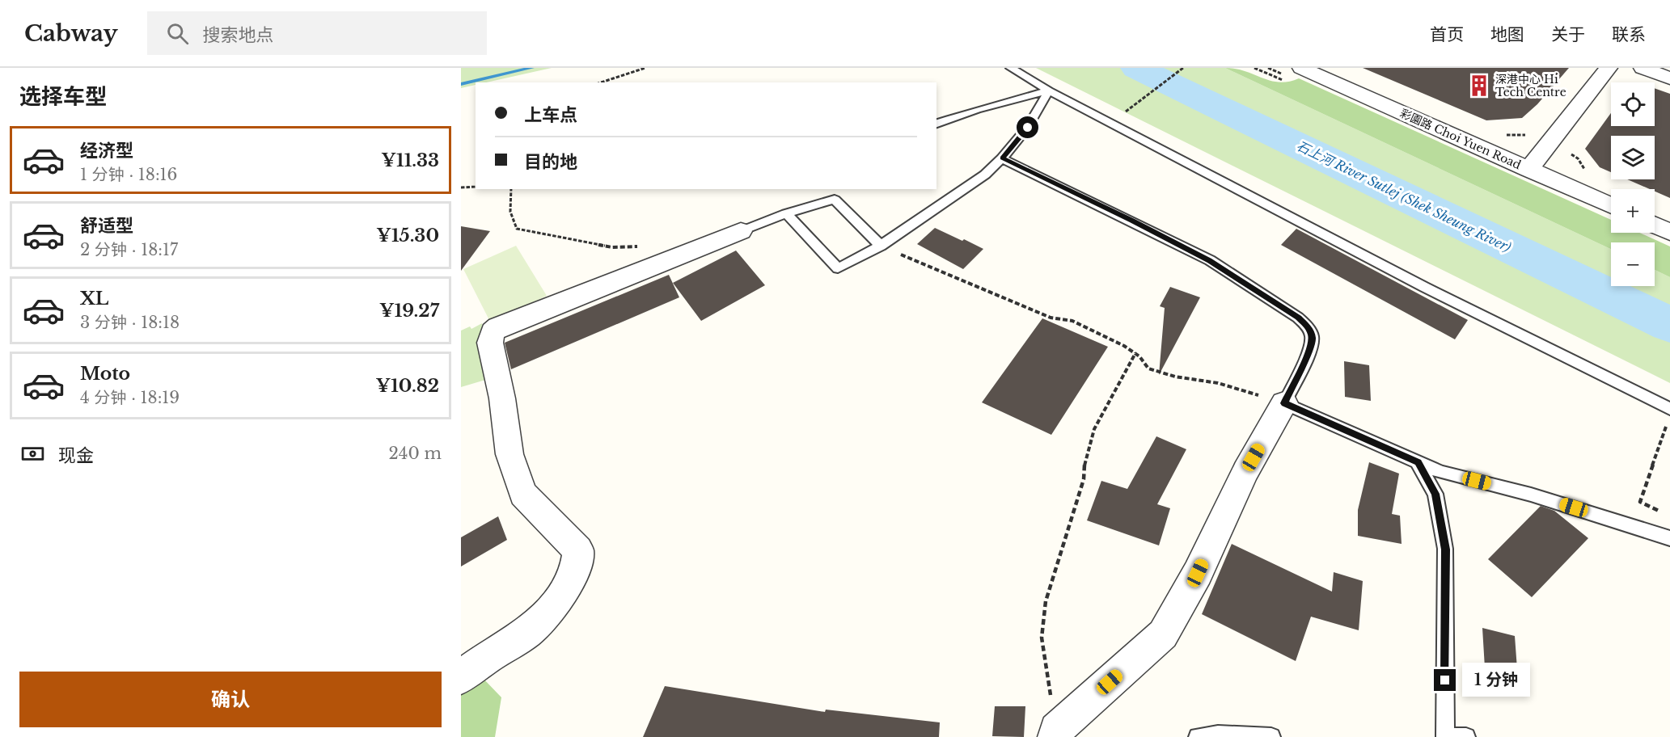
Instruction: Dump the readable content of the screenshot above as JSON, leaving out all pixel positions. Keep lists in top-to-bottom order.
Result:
{
  "streets": {
    "street": ["彩園路 Choi Yuen Road"]
  },
  "water": ["石上河 River Sutlej (Shek Sheung River)"],
  "places": {
    "building": ["深港中心 Hi Tech Centre"]
  },
  "page": {
    "header": "Cabway",
    "search": "搜索地点",
    "nav": [
      "首页",
      "地图",
      "关于",
      "联系"
    ],
    "heading": "选择车型",
    "map_buttons": ["+", "−"],
    "banner": ["上车点", "目的地"],
    "list": [
      {
        "name": "经济型",
        "note": "1 分钟 · 18:16",
        "value": "¥11.33"
      },
      {
        "name": "舒适型",
        "note": "2 分钟 · 18:17",
        "value": "¥15.30"
      },
      {
        "name": "XL",
        "note": "3 分钟 · 18:18",
        "value": "¥19.27"
      },
      {
        "name": "Moto",
        "note": "4 分钟 · 18:19",
        "value": "¥10.82"
      }
    ],
    "pay": ["现金", "240 m"],
    "buttons": "确认",
    "bubble": "1 分钟"
  }
}
